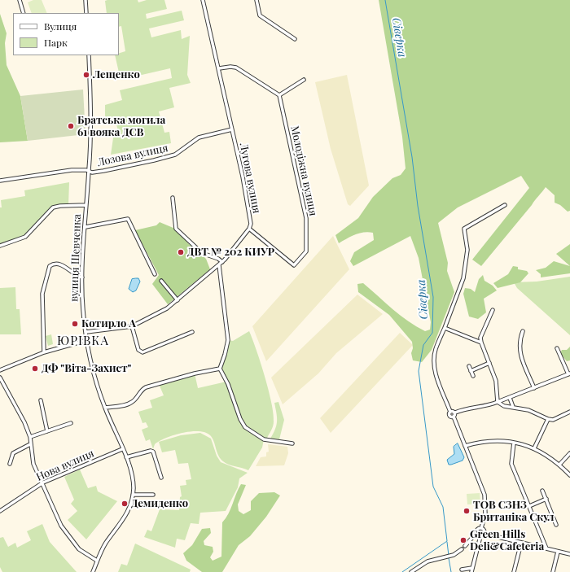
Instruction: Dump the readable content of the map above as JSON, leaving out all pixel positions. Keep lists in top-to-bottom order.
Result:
{
  "streets": {
    "street": [
      "Лозова вулиця",
      "Молодіжна вулиця",
      "Лугова вулиця",
      "вулиця Шевченка",
      "Нова вулиця"
    ]
  },
  "crossings": [
    ["Лозова вулиця", "Лугова вулиця"],
    ["Лозова вулиця", "вулиця Шевченка"],
    ["Молодіжна вулиця", "Лугова вулиця"],
    ["Лугова вулиця", "вулиця Шевченка"],
    ["вулиця Шевченка", "Нова вулиця"]
  ],
  "districts": ["ЮРІВКА"],
  "water": ["Сіверка"],
  "places": [
    "Лещенко",
    "Братська могила 61 вояка ДСВ",
    "ДВТ № 202 КИУР",
    "Котирло А",
    "ДФ \"Віта-Захист\"",
    "Демиденко",
    "ТОВ СЗНЗ Британіка Скул",
    "Green Hills Deli&Cafeteria"
  ],
  "legend": ["Вулиця", "Парк"]
}
